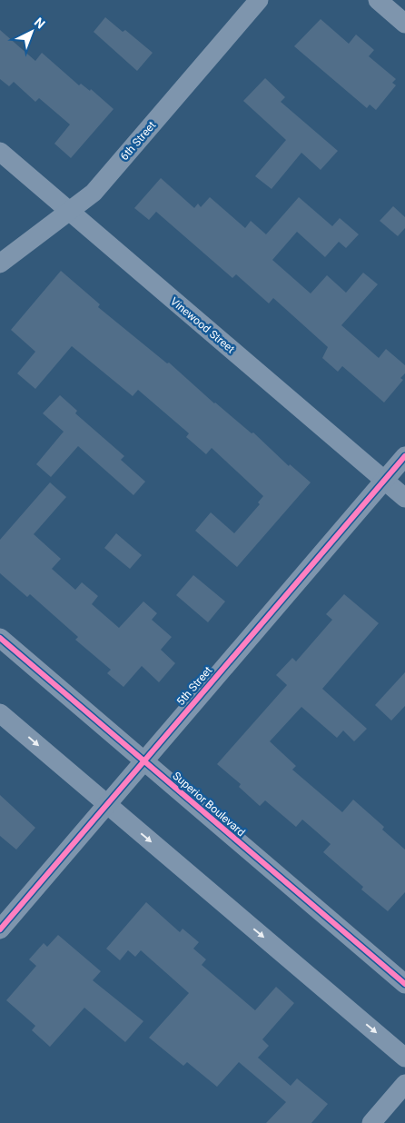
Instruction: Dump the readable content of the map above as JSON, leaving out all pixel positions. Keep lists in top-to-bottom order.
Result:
{
  "streets": {
    "street": [
      "6th Street",
      "Vinewood Street",
      "5th Street",
      "Superior Boulevard"
    ]
  },
  "crossings": [
    ["6th Street", "Vinewood Street"],
    ["Vinewood Street", "5th Street"],
    ["5th Street", "Superior Boulevard"]
  ],
  "north": "top right"
}
